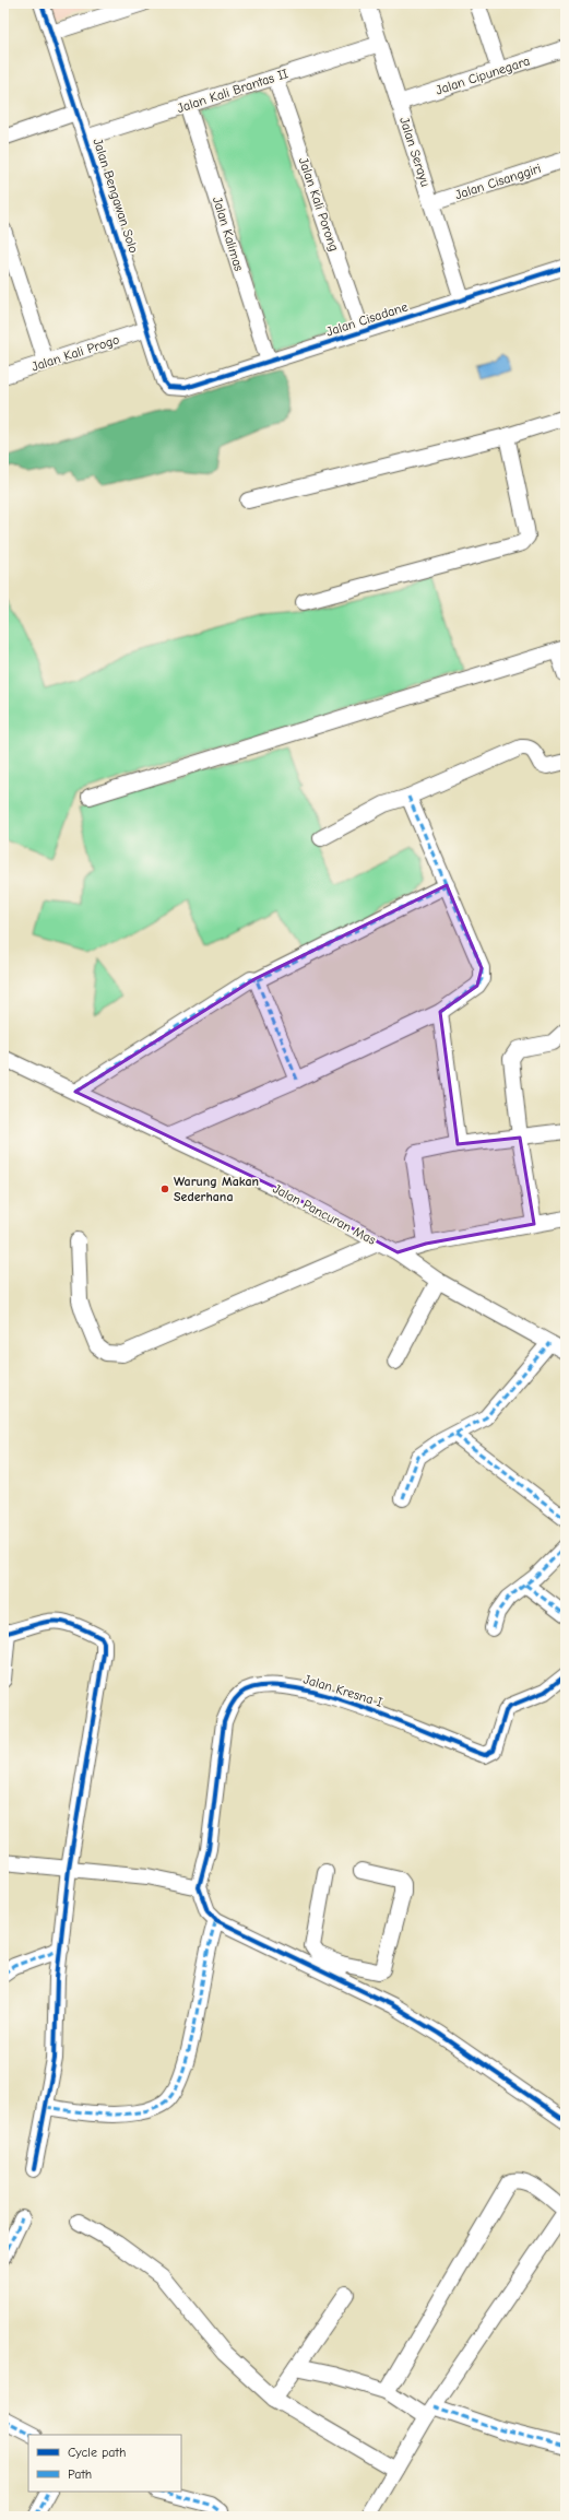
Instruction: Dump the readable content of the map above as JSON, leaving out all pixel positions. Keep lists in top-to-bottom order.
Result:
{
  "streets": {
    "street": [
      "Jalan Cipunegara",
      "Jalan Kali Brantas II",
      "Jalan Serayu",
      "Jalan Cisanggiri",
      "Jalan Bengawan Solo",
      "Jalan Kali Porong",
      "Jalan Kalimas",
      "Jalan Cisadane",
      "Jalan Kali Progo",
      "Jalan Pancuran Mas",
      "Jalan Kresna I"
    ]
  },
  "crossings": [
    ["Jalan Cipunegara", "Jalan Serayu"],
    ["Jalan Kali Brantas II", "Jalan Serayu"],
    ["Jalan Kali Brantas II", "Jalan Bengawan Solo"],
    ["Jalan Kali Brantas II", "Jalan Kali Porong"],
    ["Jalan Kali Brantas II", "Jalan Kalimas"],
    ["Jalan Serayu", "Jalan Cisanggiri"],
    ["Jalan Serayu", "Jalan Cisadane"],
    ["Jalan Bengawan Solo", "Jalan Cisadane"],
    ["Jalan Bengawan Solo", "Jalan Kali Progo"],
    ["Jalan Kali Porong", "Jalan Cisadane"],
    ["Jalan Kalimas", "Jalan Cisadane"]
  ],
  "places": ["Warung Makan Sederhana"],
  "legend": ["Cycle path", "Path"]
}
